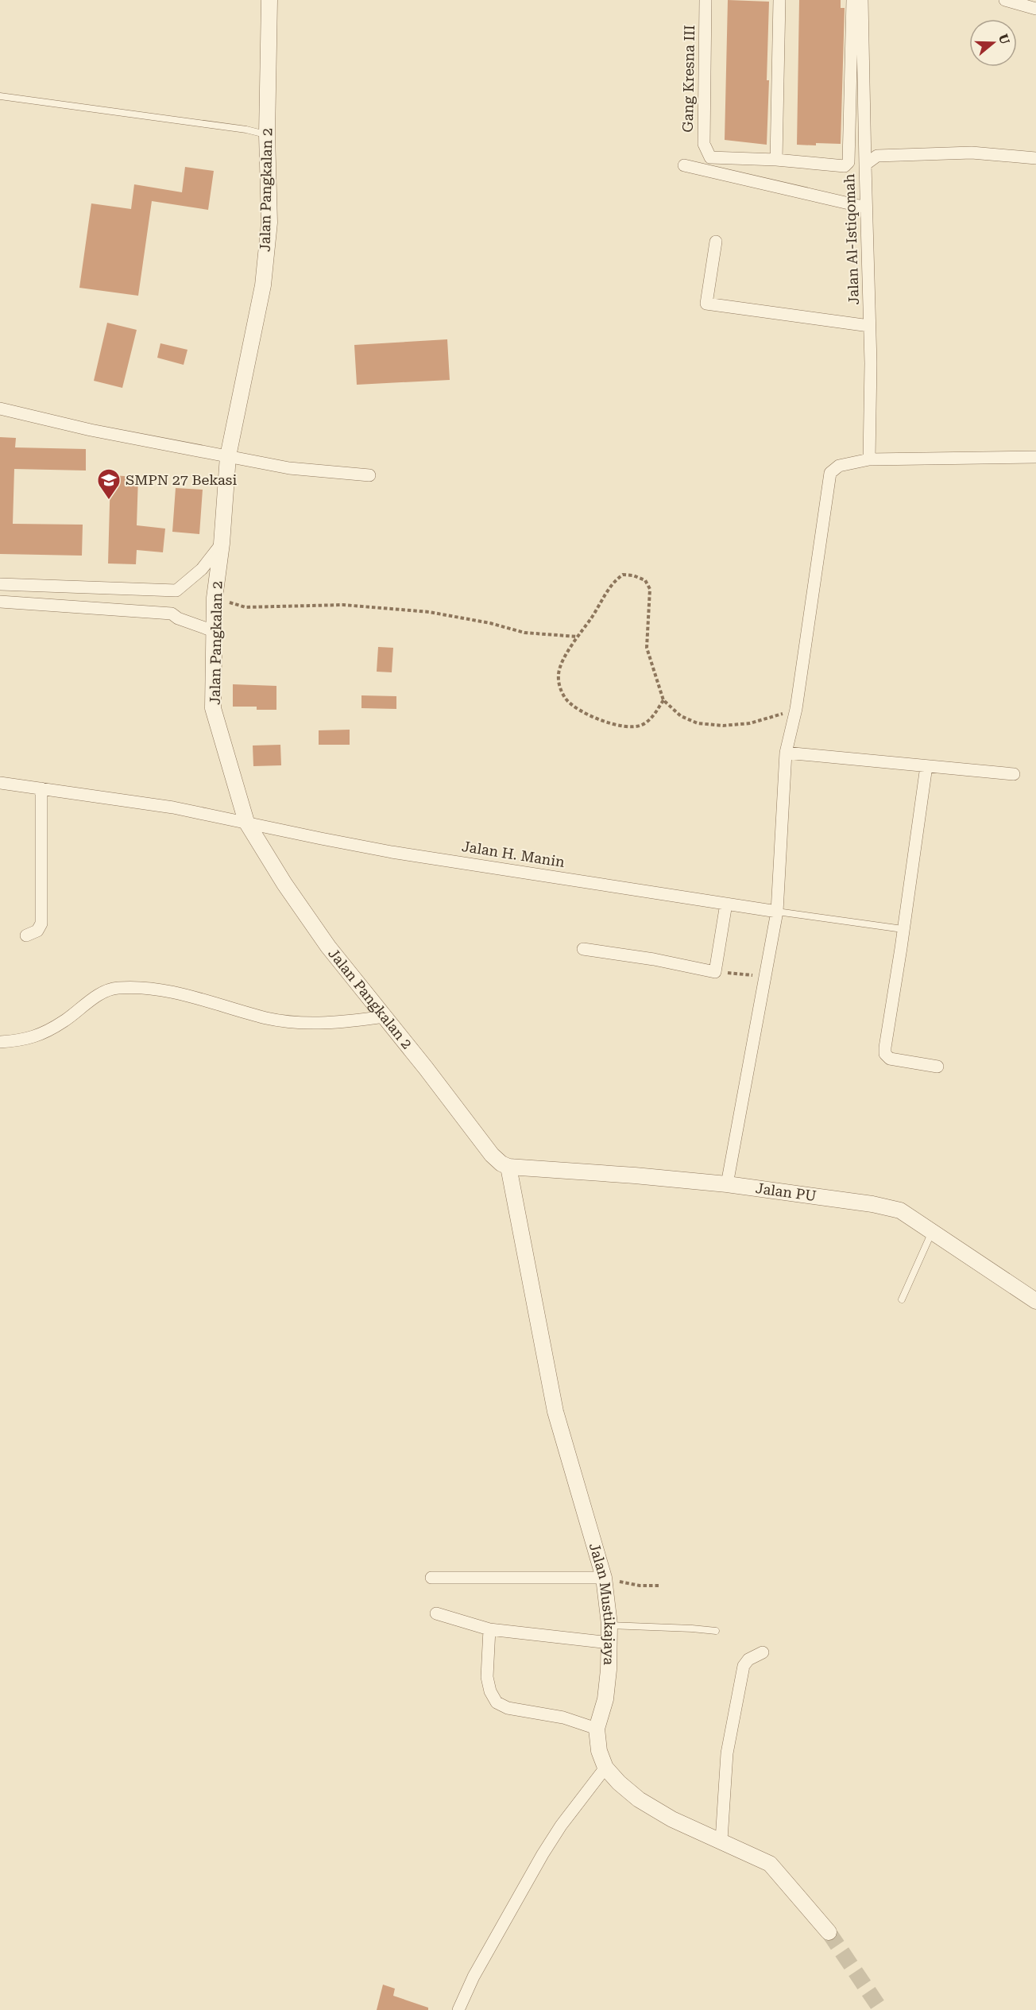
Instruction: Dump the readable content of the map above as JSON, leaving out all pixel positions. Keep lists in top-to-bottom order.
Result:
{
  "streets": {
    "street": [
      "Gang Kresna III",
      "Jalan Pangkalan 2",
      "Jalan Al-Istiqomah",
      "Jalan H. Manin",
      "Jalan PU",
      "Jalan Mustikajaya"
    ]
  },
  "crossings": [
    ["Jalan Pangkalan 2", "Jalan H. Manin"],
    ["Jalan Pangkalan 2", "Jalan PU"],
    ["Jalan Pangkalan 2", "Jalan Mustikajaya"],
    ["Jalan PU", "Jalan Mustikajaya"]
  ],
  "places": {
    "school or university": ["SMPN 27 Bekasi"]
  },
  "north": "right"
}
